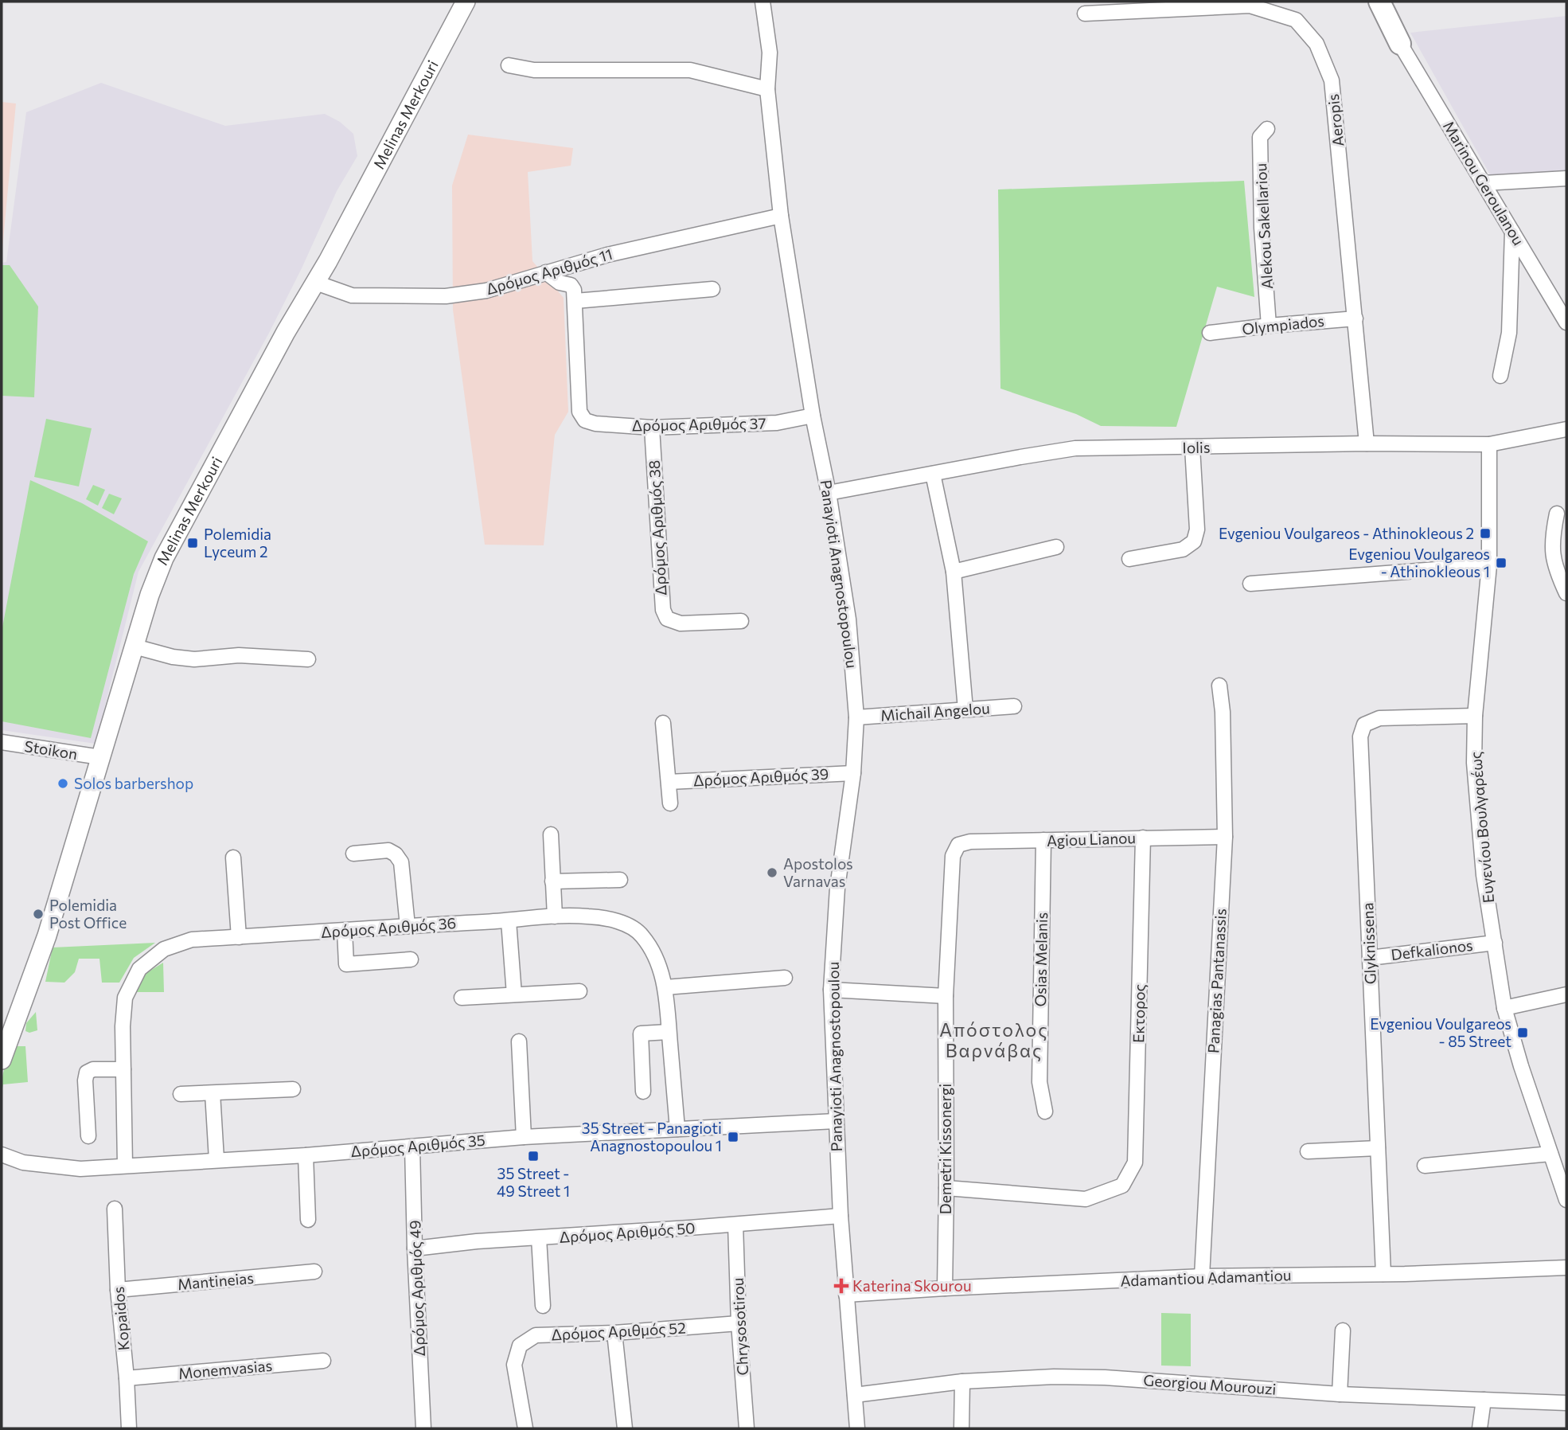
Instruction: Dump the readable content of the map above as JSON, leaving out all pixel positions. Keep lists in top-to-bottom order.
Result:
{
  "streets": {
    "main road": ["Melinas Merkouri"],
    "street": [
      "Aeropis",
      "Marinou Geroulanou",
      "Alekou Sakellariou",
      "Δρόμος Αριθμός 11",
      "Olympiados",
      "Δρόμος Αριθμός 37",
      "Iolis",
      "Δρόμος Αριθμός 38",
      "Panayioti Anagnostopoulou",
      "Michail Angelou",
      "Stoikon",
      "Δρόμος Αριθμός 39",
      "Ευγενίου Βουλγαρέως",
      "Agiou Lianou",
      "Δρόμος Αριθμός 36",
      "Glyknissena",
      "Defkalionos",
      "Osias Melanis",
      "Panagias Pantanassis",
      "Εκτορος",
      "Δρόμος Αριθμός 35",
      "Demetri Kissonergi",
      "Δρόμος Αριθμός 50",
      "Adamantiou Adamantiou",
      "Mantineias",
      "Δρόμος Αριθμός 49",
      "Kopaidos",
      "Chrysosotirou",
      "Δρόμος Αριθμός 52",
      "Monemvasias",
      "Georgiou Mourouzi"
    ]
  },
  "crossings": [
    ["Melinas Merkouri", "Δρόμος Αριθμός 11"],
    ["Melinas Merkouri", "Stoikon"],
    ["Aeropis", "Olympiados"],
    ["Aeropis", "Iolis"],
    ["Alekou Sakellariou", "Olympiados"],
    ["Δρόμος Αριθμός 11", "Panayioti Anagnostopoulou"],
    ["Δρόμος Αριθμός 37", "Δρόμος Αριθμός 38"],
    ["Δρόμος Αριθμός 37", "Panayioti Anagnostopoulou"],
    ["Iolis", "Panayioti Anagnostopoulou"],
    ["Iolis", "Ευγενίου Βουλγαρέως"],
    ["Panayioti Anagnostopoulou", "Michail Angelou"],
    ["Panayioti Anagnostopoulou", "Δρόμος Αριθμός 39"],
    ["Panayioti Anagnostopoulou", "Δρόμος Αριθμός 35"],
    ["Panayioti Anagnostopoulou", "Δρόμος Αριθμός 50"],
    ["Panayioti Anagnostopoulou", "Adamantiou Adamantiou"],
    ["Panayioti Anagnostopoulou", "Georgiou Mourouzi"],
    ["Ευγενίου Βουλγαρέως", "Glyknissena"],
    ["Ευγενίου Βουλγαρέως", "Defkalionos"],
    ["Agiou Lianou", "Osias Melanis"],
    ["Agiou Lianou", "Panagias Pantanassis"],
    ["Agiou Lianou", "Εκτορος"],
    ["Agiou Lianou", "Demetri Kissonergi"],
    ["Δρόμος Αριθμός 36", "Δρόμος Αριθμός 35"],
    ["Glyknissena", "Defkalionos"],
    ["Glyknissena", "Adamantiou Adamantiou"],
    ["Panagias Pantanassis", "Adamantiou Adamantiou"],
    ["Εκτορος", "Demetri Kissonergi"],
    ["Δρόμος Αριθμός 35", "Δρόμος Αριθμός 49"],
    ["Demetri Kissonergi", "Adamantiou Adamantiou"],
    ["Δρόμος Αριθμός 50", "Δρόμος Αριθμός 49"],
    ["Δρόμος Αριθμός 50", "Chrysosotirou"],
    ["Mantineias", "Kopaidos"],
    ["Kopaidos", "Monemvasias"],
    ["Chrysosotirou", "Δρόμος Αριθμός 52"]
  ],
  "districts": ["Απόστολος Βαρνάβας"],
  "places": {
    "transit": [
      "Evgeniou Voulgareos - Athinokleous 2",
      "Polemidia Lyceum 2",
      "Evgeniou Voulgareos - Athinokleous 1",
      "Evgeniou Voulgareos - 85 Street",
      "35 Street - Panagioti Anagnostopoulou 1",
      "35 Street - 49 Street 1"
    ],
    "other": ["Solos barbershop", "Apostolos Varnavas", "Polemidia Post Office"],
    "health": ["Katerina Skourou"]
  }
}
